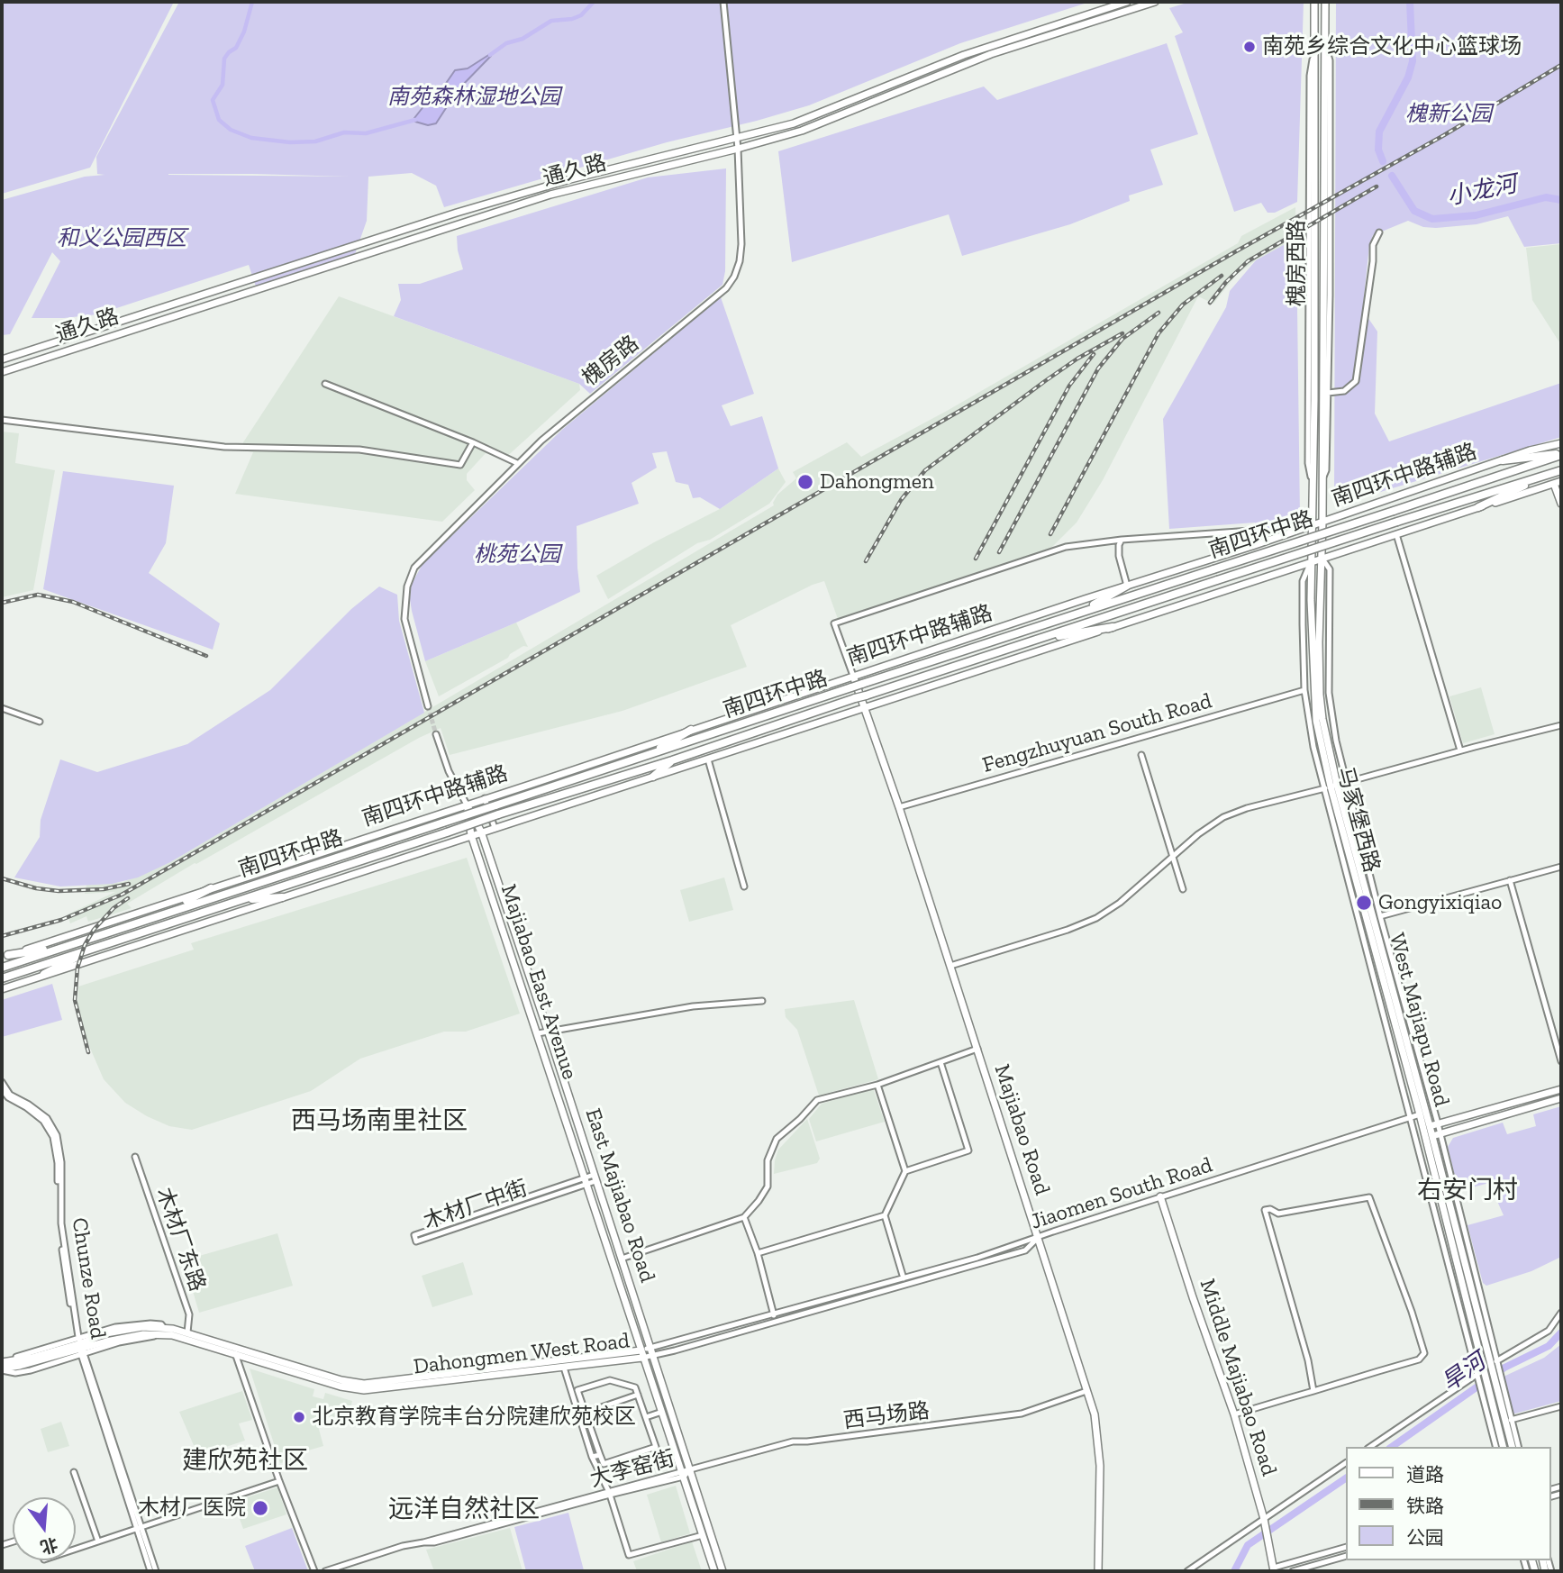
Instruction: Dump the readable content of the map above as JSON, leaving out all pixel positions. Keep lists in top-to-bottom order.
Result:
{
  "streets": {
    "highway": ["南四环中路"],
    "main road": [
      "通久路",
      "槐房西路",
      "南四环中路辅路",
      "马家堡西路",
      "Majiabao East Avenue",
      "West Majiapu Road",
      "Majiabao Road",
      "East Majiabao Road",
      "Dahongmen West Road",
      "Middle Majiabao Road"
    ],
    "street": [
      "槐房路",
      "Fengzhuyuan South Road",
      "Jiaomen South Road",
      "木材厂中街",
      "木材厂东路",
      "Chunze Road",
      "西马场路",
      "大李窑街"
    ]
  },
  "crossings": [
    ["通久路", "槐房路"],
    ["槐房西路", "南四环中路辅路"],
    ["槐房西路", "马家堡西路"],
    ["槐房西路", "West Majiapu Road"],
    ["南四环中路辅路", "马家堡西路"],
    ["南四环中路辅路", "Majiabao East Avenue"],
    ["南四环中路辅路", "Majiabao Road"],
    ["南四环中路辅路", "East Majiabao Road"],
    ["Fengzhuyuan South Road", "Majiabao Road"],
    ["马家堡西路", "West Majiapu Road"],
    ["马家堡西路", "Jiaomen South Road"],
    ["Majiabao East Avenue", "East Majiabao Road"],
    ["Majiabao East Avenue", "木材厂中街"],
    ["Majiabao East Avenue", "Dahongmen West Road"],
    ["Majiabao East Avenue", "西马场路"],
    ["Majiabao East Avenue", "大李窑街"],
    ["Majiabao Road", "Jiaomen South Road"],
    ["Majiabao Road", "Dahongmen West Road"],
    ["Majiabao Road", "西马场路"],
    ["Jiaomen South Road", "East Majiabao Road"],
    ["Jiaomen South Road", "Dahongmen West Road"],
    ["Jiaomen South Road", "Middle Majiabao Road"],
    ["East Majiabao Road", "木材厂中街"],
    ["East Majiabao Road", "Dahongmen West Road"],
    ["East Majiabao Road", "西马场路"],
    ["East Majiabao Road", "大李窑街"],
    ["木材厂东路", "Dahongmen West Road"],
    ["Chunze Road", "Dahongmen West Road"],
    ["西马场路", "大李窑街"]
  ],
  "districts": [
    "西马场南里社区",
    "右安门村",
    "建欣苑社区",
    "远洋自然社区"
  ],
  "water": ["小龙河", "旱河"],
  "parks": [
    "南苑森林湿地公园",
    "槐新公园",
    "和义公园西区",
    "桃苑公园"
  ],
  "places": [
    "南苑乡综合文化中心篮球场",
    "Dahongmen",
    "Gongyixiqiao",
    "北京教育学院丰台分院建欣苑校区",
    "木材厂医院"
  ],
  "legend": ["道路", "铁路", "公园"],
  "north": "bottom"
}
